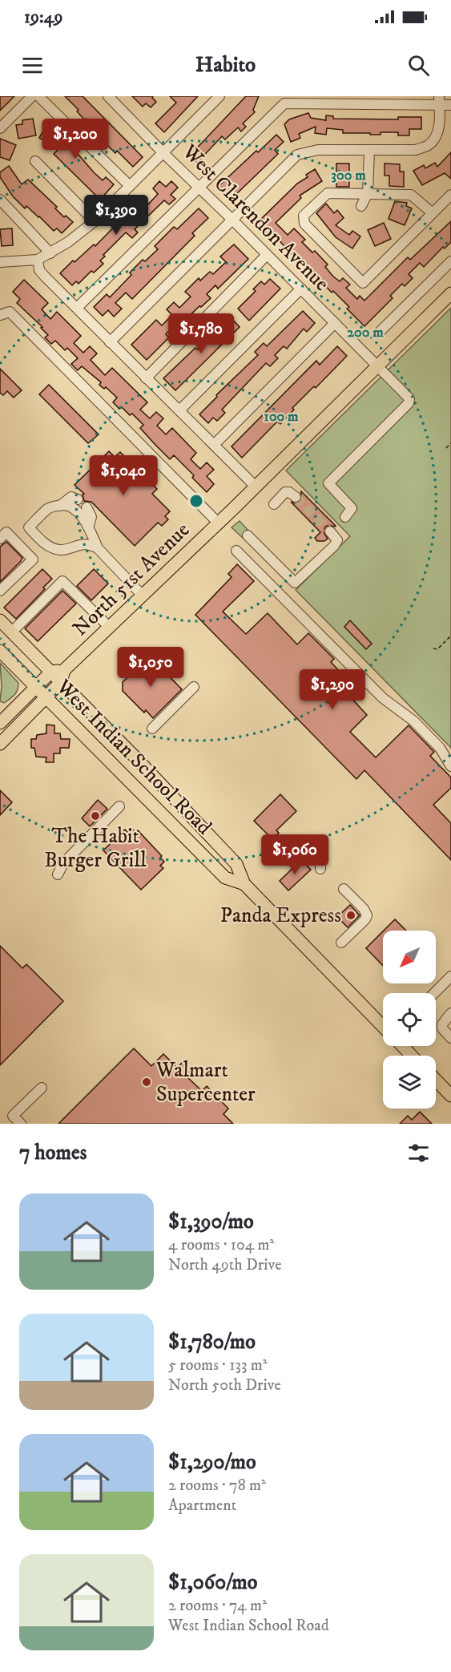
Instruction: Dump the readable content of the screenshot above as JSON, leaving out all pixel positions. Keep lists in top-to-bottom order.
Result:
{
  "streets": {
    "main road": ["North 51st Avenue", "West Indian School Road"],
    "street": ["West Clarendon Avenue"]
  },
  "crossings": [
    ["West Clarendon Avenue", "North 51st Avenue"],
    ["North 51st Avenue", "West Indian School Road"]
  ],
  "places": ["The Habit Burger Grill", "Panda Express", "Walmart Supercenter"],
  "north": "bottom left",
  "page": {
    "status": "19:49",
    "header": "Habito",
    "price": [
      "$1,200",
      "$1,390",
      "$1,780",
      "$1,040",
      "$1,050",
      "$1,290",
      "$1,060"
    ],
    "heading": "7 homes",
    "list": [
      {
        "name": "$1,390/mo",
        "note": "4 rooms · 104 m² · North 49th Drive"
      },
      {
        "name": "$1,780/mo",
        "note": "5 rooms · 133 m² · North 50th Drive"
      },
      {
        "name": "$1,290/mo",
        "note": "2 rooms · 78 m² · Apartment"
      },
      {
        "name": "$1,060/mo",
        "note": "2 rooms · 74 m² · West Indian School Road"
      }
    ]
  },
  "rings": ["300 m", "200 m", "100 m"]
}
